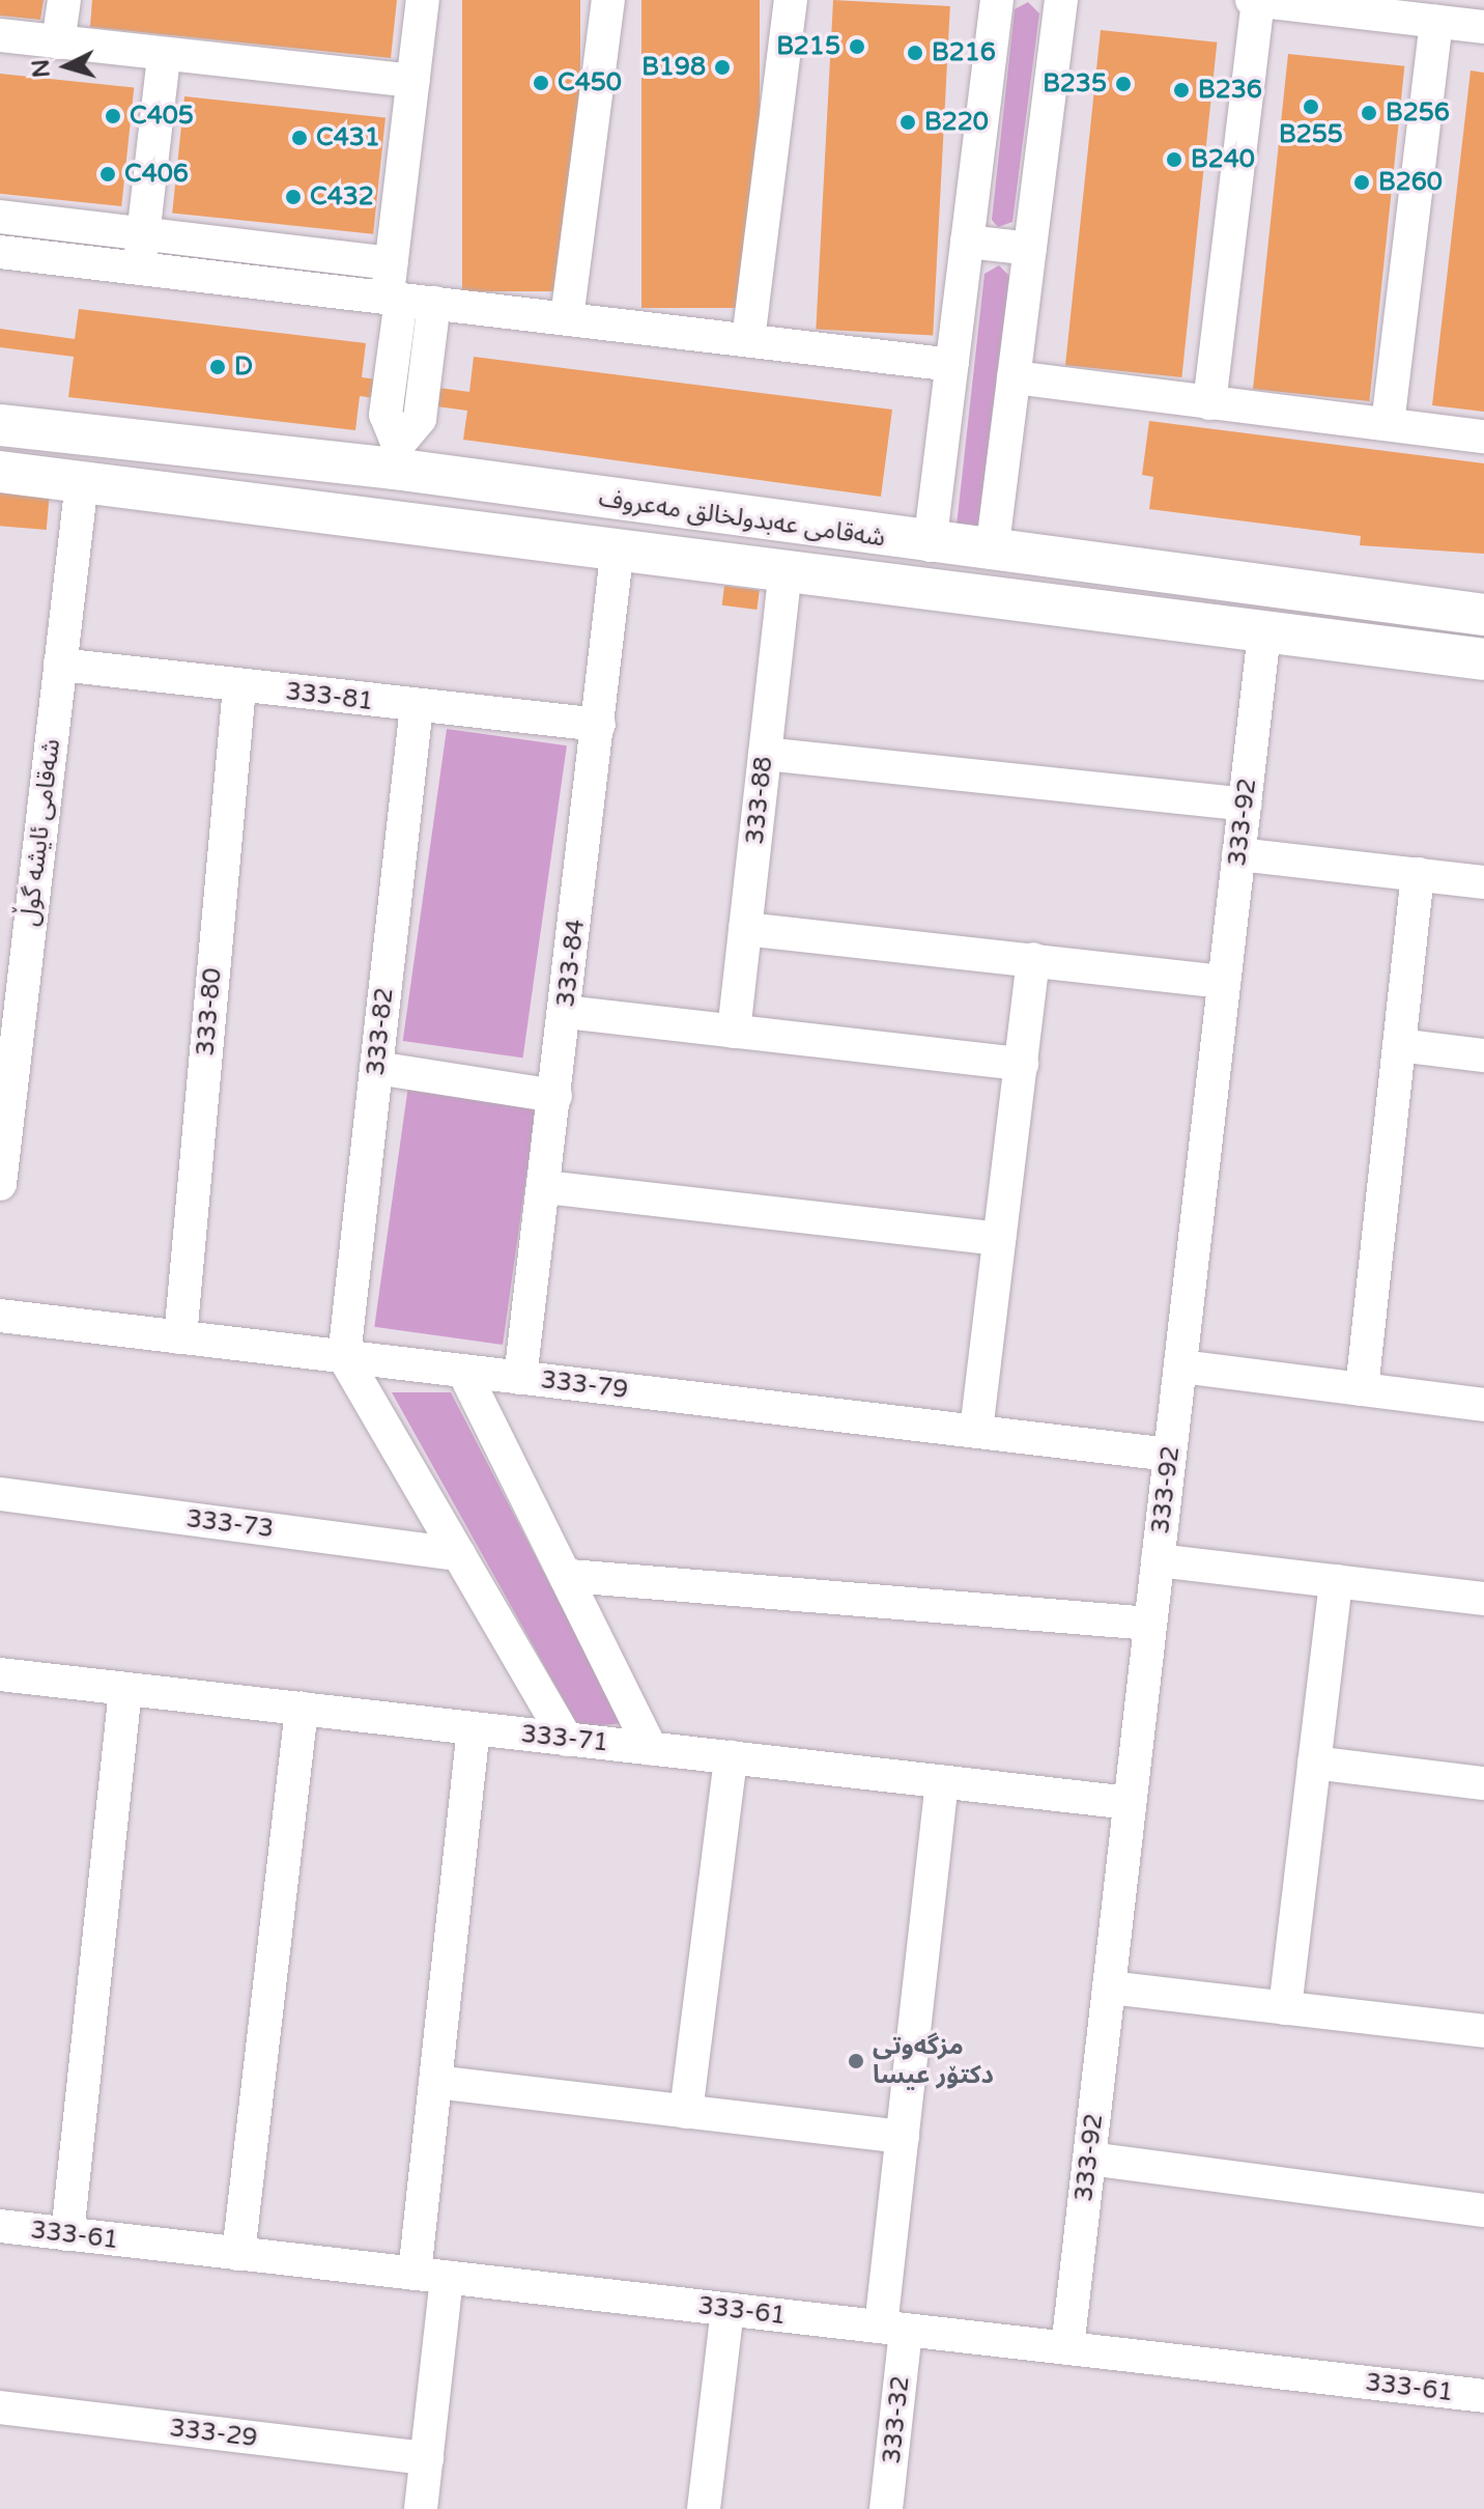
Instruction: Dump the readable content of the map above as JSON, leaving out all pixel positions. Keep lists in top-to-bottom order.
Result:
{
  "streets": {
    "main road": ["شەقامی عەبدولخالق مەعروف"],
    "street": [
      "333-81",
      "333-88",
      "333-92",
      "شەقامی ئایشە گوڵ",
      "333-84",
      "333-80",
      "333-82",
      "333-79",
      "333-73",
      "333-71",
      "333-61",
      "333-32",
      "333-29"
    ]
  },
  "crossings": [
    ["شەقامی عەبدولخالق مەعروف", "333-88"],
    ["شەقامی عەبدولخالق مەعروف", "333-92"],
    ["شەقامی عەبدولخالق مەعروف", "شەقامی ئایشە گوڵ"],
    ["شەقامی عەبدولخالق مەعروف", "333-84"],
    ["333-81", "شەقامی ئایشە گوڵ"],
    ["333-81", "333-84"],
    ["333-81", "333-80"],
    ["333-81", "333-82"],
    ["333-92", "333-79"],
    ["333-92", "333-71"],
    ["333-92", "333-61"],
    ["333-84", "333-79"],
    ["333-80", "333-79"],
    ["333-82", "333-79"],
    ["333-71", "333-32"],
    ["333-61", "333-32"]
  ],
  "places": [
    "B215",
    "B216",
    "B198",
    "C450",
    "B235",
    "B236",
    "B255",
    "B256",
    "C405",
    "B220",
    "C431",
    "B240",
    "C406",
    "B260",
    "C432",
    "D",
    "مزگەوتی دکتۆر عیسا"
  ],
  "north": "left"
}
